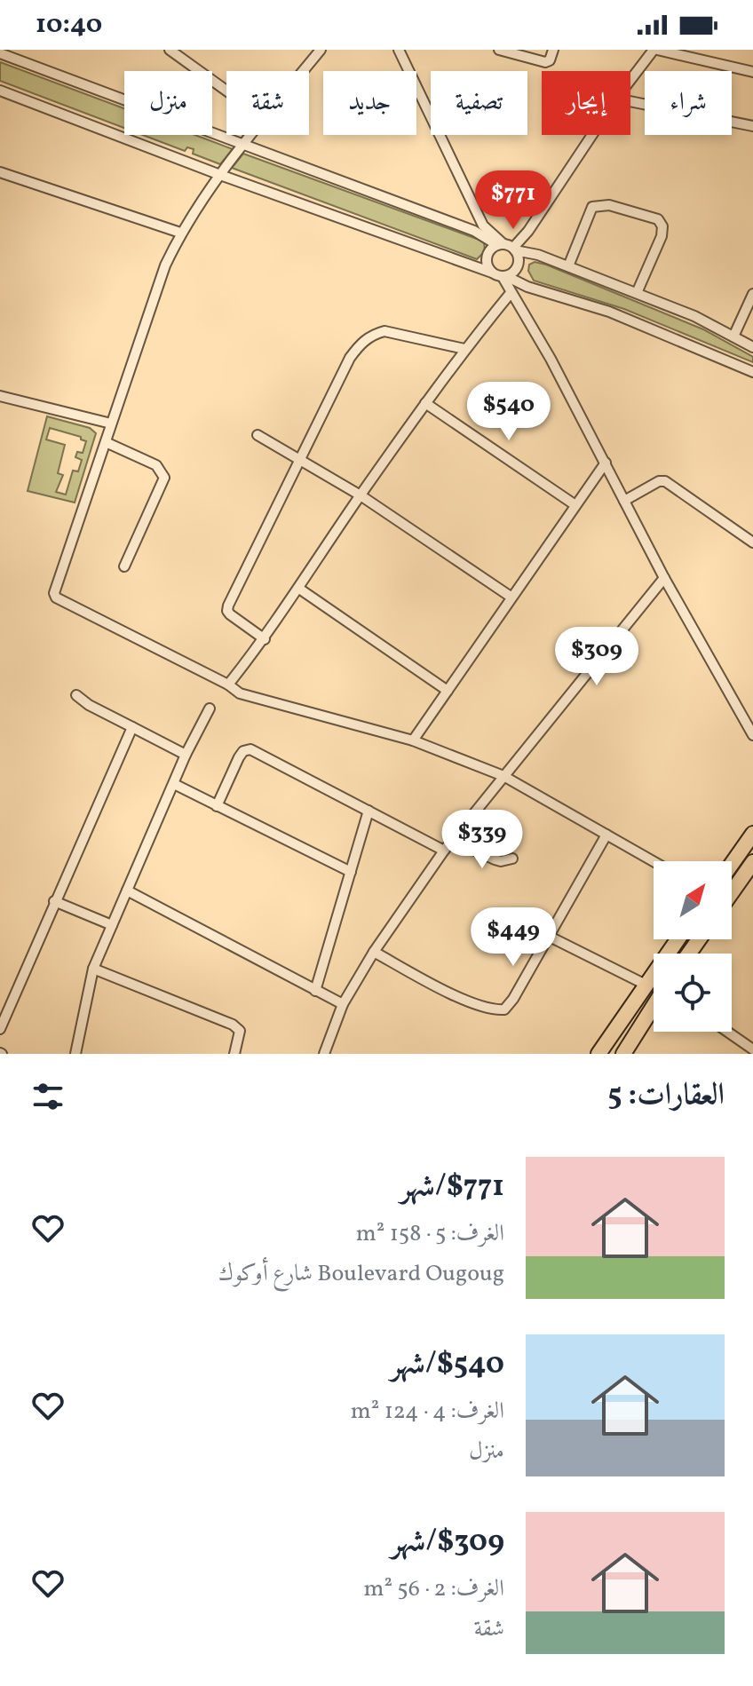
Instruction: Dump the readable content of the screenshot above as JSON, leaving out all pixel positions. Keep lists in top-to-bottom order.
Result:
{
  "north": "top right",
  "page": {
    "status": "10:40",
    "chip": [
      "شراء",
      "إيجار",
      "تصفية",
      "جديد",
      "شقة",
      "منزل"
    ],
    "price": [
      "$771",
      "$540",
      "$309",
      "$339",
      "$449"
    ],
    "heading": "العقارات: 5",
    "list": [
      {
        "name": "$771/شهر",
        "note": "الغرف: 5 · 158 m² · Boulevard Ougoug شارع أوكوك"
      },
      {
        "name": "$540/شهر",
        "note": "الغرف: 4 · 124 m² · منزل"
      },
      {
        "name": "$309/شهر",
        "note": "الغرف: 2 · 56 m² · شقة"
      }
    ]
  }
}
